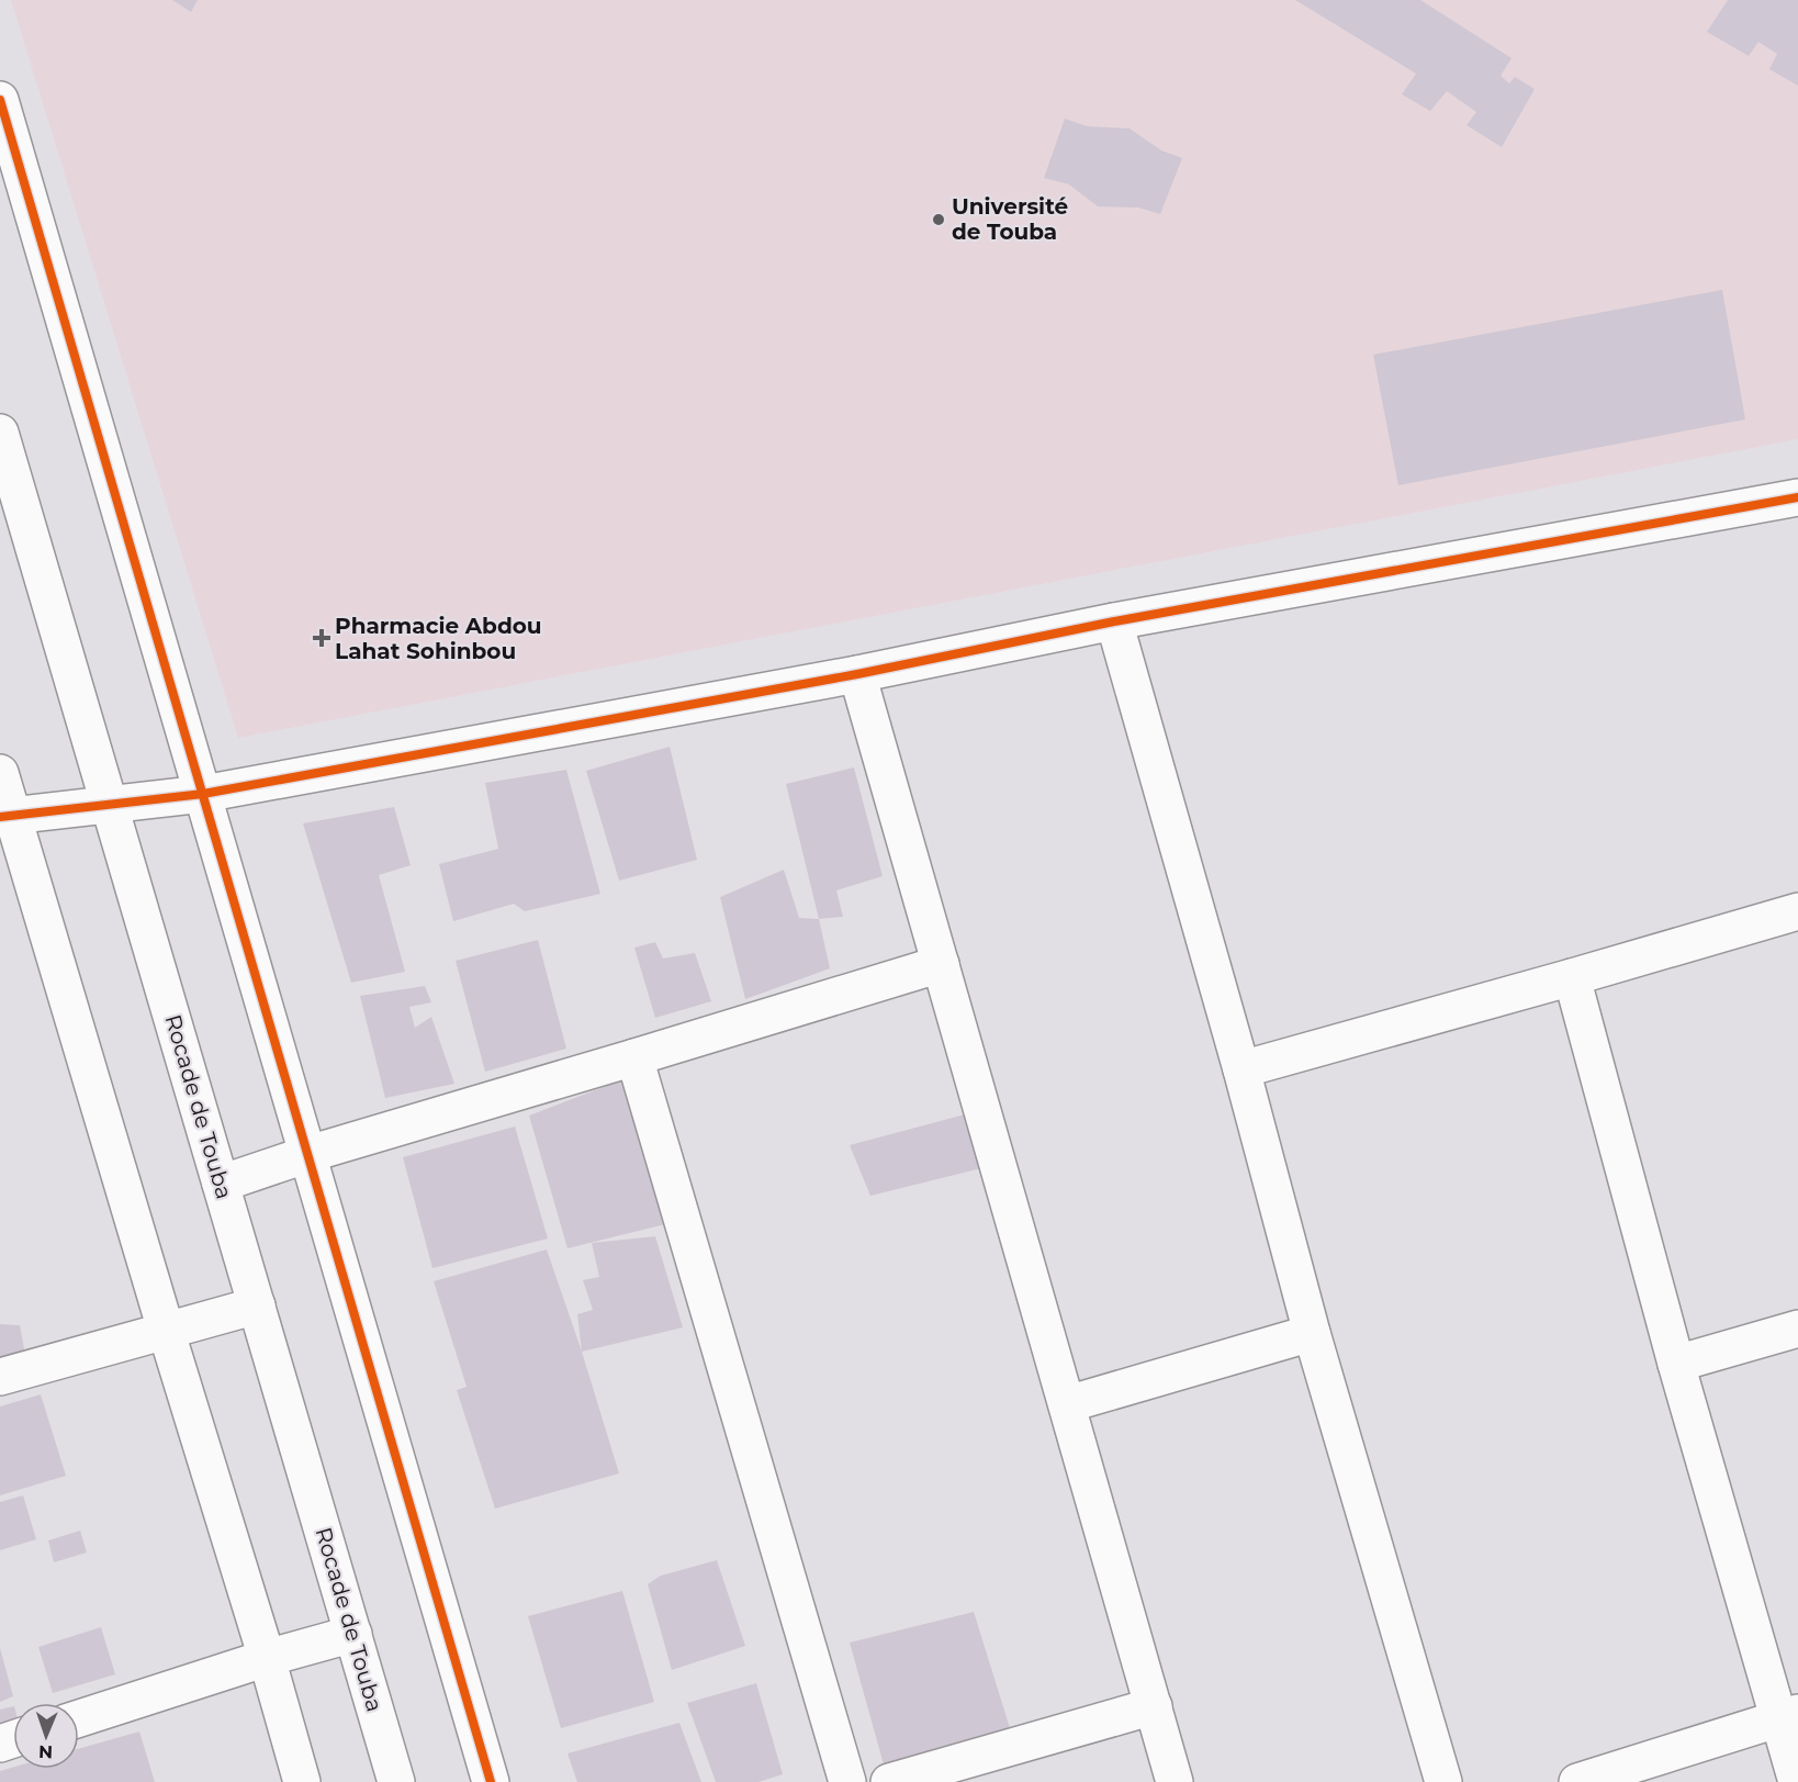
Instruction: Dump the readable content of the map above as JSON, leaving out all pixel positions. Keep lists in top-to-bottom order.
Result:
{
  "streets": {
    "street": ["Rocade de Touba"]
  },
  "places": {
    "other": ["Université de Touba"],
    "health": ["Pharmacie Abdou Lahat Sohinbou"]
  },
  "north": "bottom"
}
